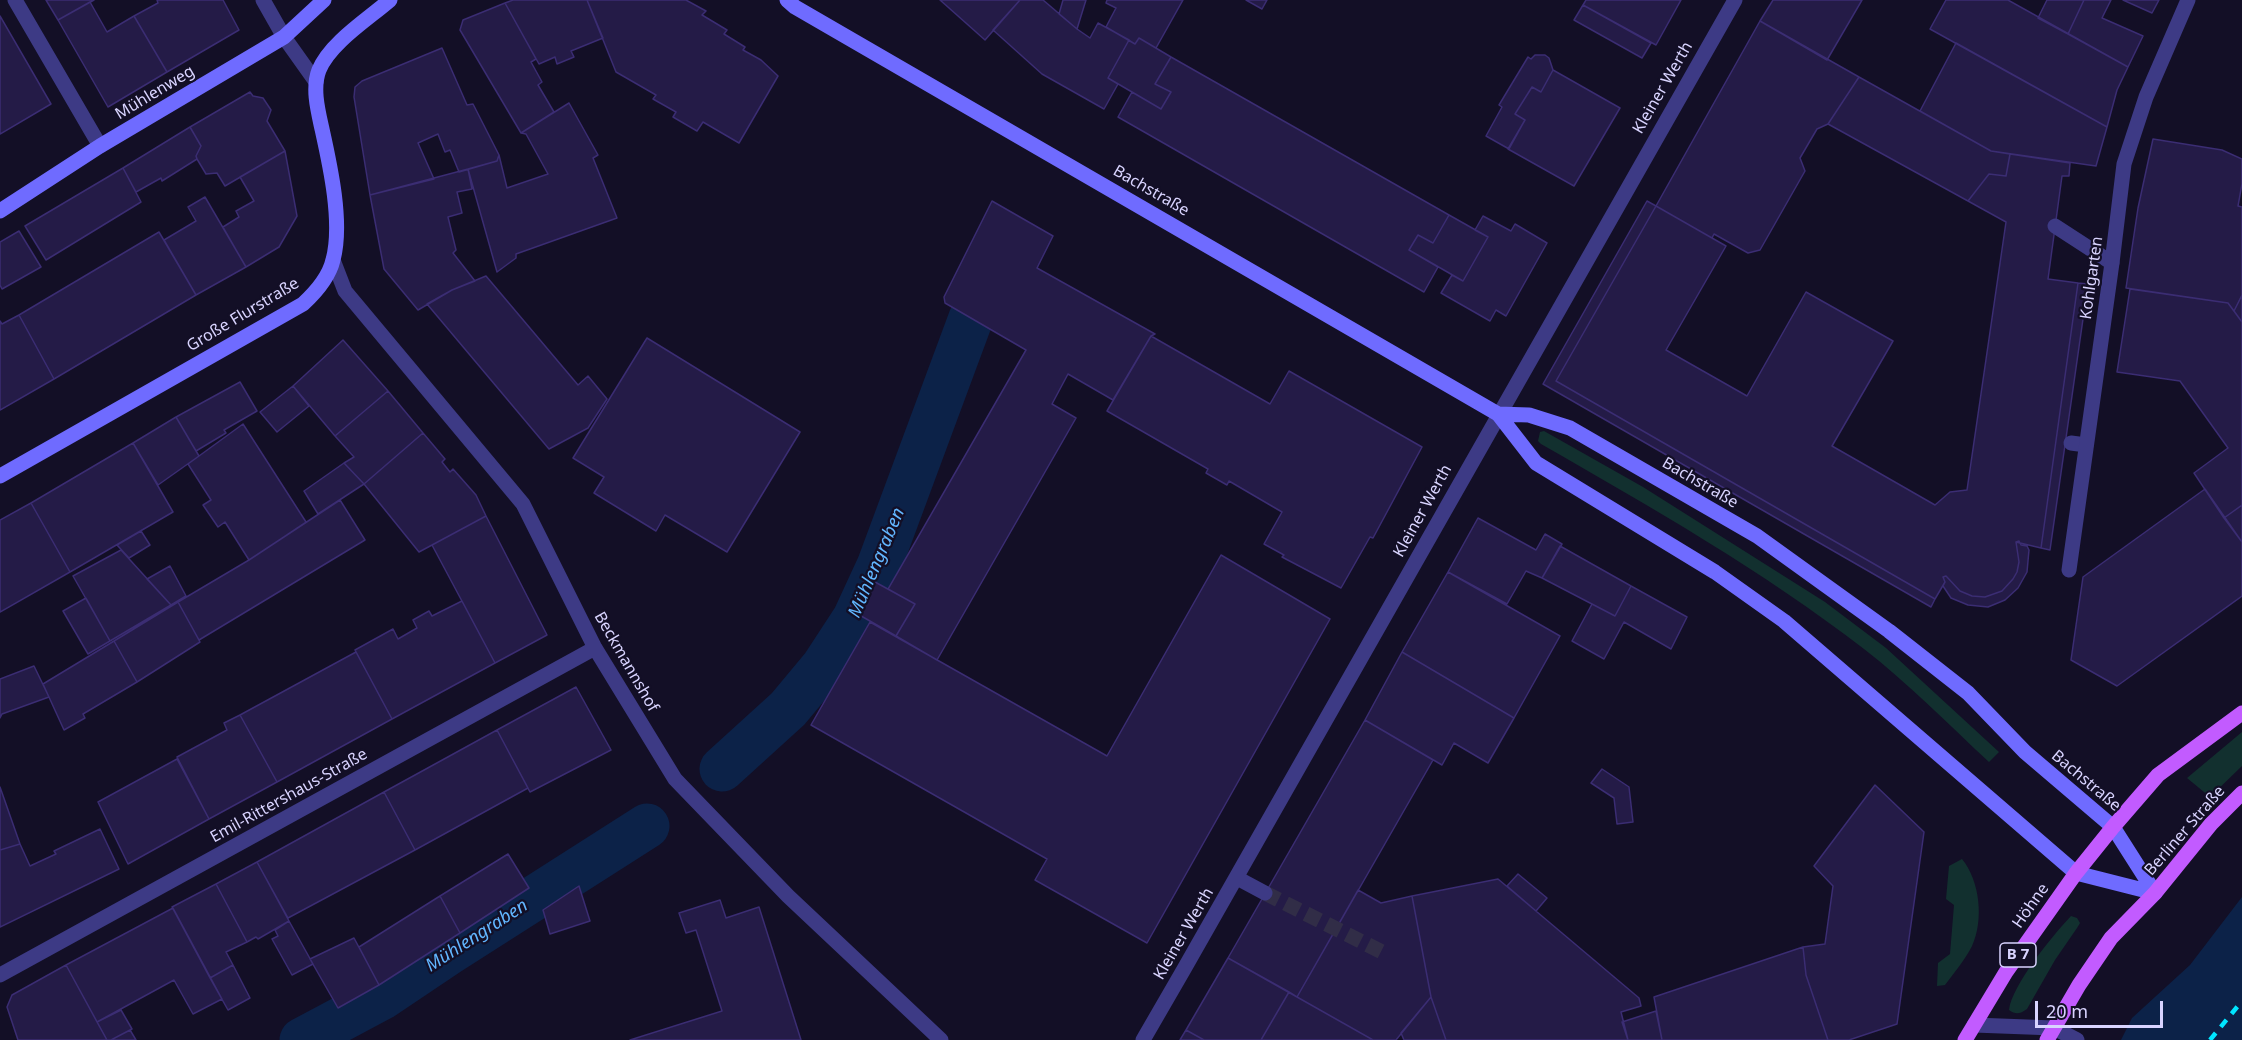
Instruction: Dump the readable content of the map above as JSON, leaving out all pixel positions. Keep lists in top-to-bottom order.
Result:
{
  "streets": {
    "main road": [
      "Mühlenweg",
      "Bachstraße",
      "Große Flurstraße",
      "Berliner Straße",
      "Höhne",
      "B 7"
    ],
    "street": [
      "Kleiner Werth",
      "Kohlgarten",
      "Beckmannshof",
      "Emil-Rittershaus-Straße"
    ]
  },
  "crossings": [
    ["Kleiner Werth", "Bachstraße"],
    ["Bachstraße", "Berliner Straße"],
    ["Bachstraße", "Höhne"],
    ["Bachstraße", "B 7"],
    ["Große Flurstraße", "Beckmannshof"],
    ["Beckmannshof", "Emil-Rittershaus-Straße"],
    ["Höhne", "B 7"]
  ],
  "water": ["Mühlengraben"],
  "scale_bar": "20 m"
}
